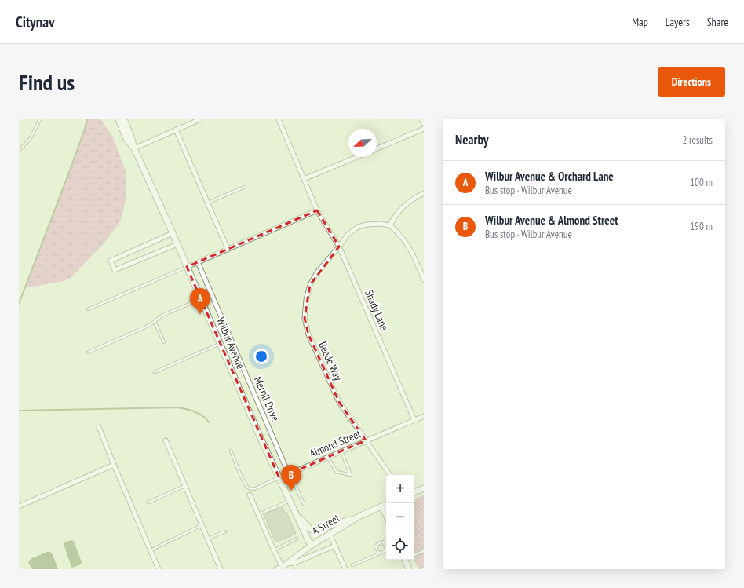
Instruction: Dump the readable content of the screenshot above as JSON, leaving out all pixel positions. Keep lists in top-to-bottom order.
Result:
{
  "streets": {
    "main road": ["Wilbur Avenue", "A Street"],
    "street": [
      "Shady Lane",
      "Beede Way",
      "Merrill Drive",
      "Almond Street"
    ]
  },
  "crossings": [
    ["Shady Lane", "Beede Way"],
    ["Shady Lane", "Almond Street"],
    ["Wilbur Avenue", "Almond Street"],
    ["Wilbur Avenue", "A Street"],
    ["Beede Way", "Almond Street"],
    ["Merrill Drive", "Almond Street"]
  ],
  "north": "bottom left",
  "page": {
    "header": "Citynav",
    "nav": ["Map", "Layers", "Share"],
    "buttons": "Directions",
    "title": "Find us",
    "heading": ["Nearby", "2 results"],
    "list": [
      {
        "mark": "A",
        "name": "Wilbur Avenue & Orchard Lane",
        "note": "Bus stop · Wilbur Avenue",
        "value": "100 m"
      },
      {
        "mark": "B",
        "name": "Wilbur Avenue & Almond Street",
        "note": "Bus stop · Wilbur Avenue",
        "value": "190 m"
      }
    ],
    "pins": ["A", "B"],
    "map_buttons": ["+", "−"]
  }
}
